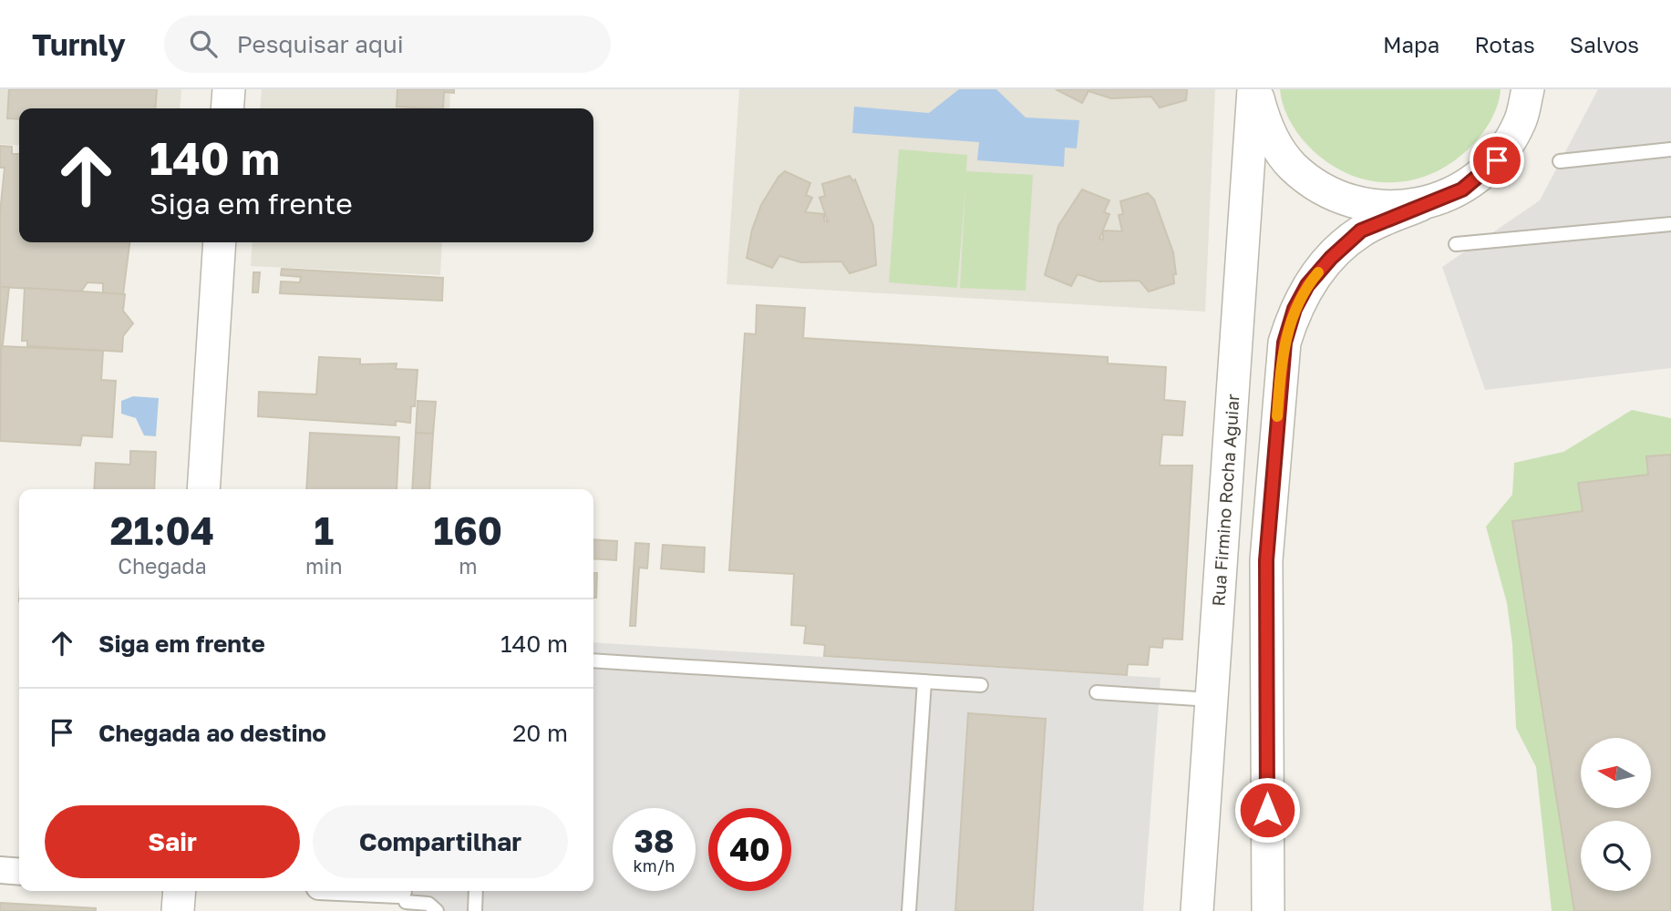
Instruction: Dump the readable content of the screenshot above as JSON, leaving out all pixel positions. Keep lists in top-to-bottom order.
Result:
{
  "streets": {
    "street": ["Rua Firmino Rocha Aguiar"]
  },
  "north": "left",
  "page": {
    "header": "Turnly",
    "search": "Pesquisar aqui",
    "nav": ["Mapa", "Rotas", "Salvos"],
    "turn": ["140 m", "Siga em frente"],
    "eta": [
      "21:04",
      "Chegada",
      "1",
      "min",
      "160",
      "m"
    ],
    "list": [
      {
        "name": "Siga em frente",
        "value": "140 m"
      },
      {
        "name": "Chegada ao destino",
        "value": "20 m"
      }
    ],
    "buttons": ["Sair", "Compartilhar"],
    "speed": "38 km/h",
    "limit": "40"
  }
}
